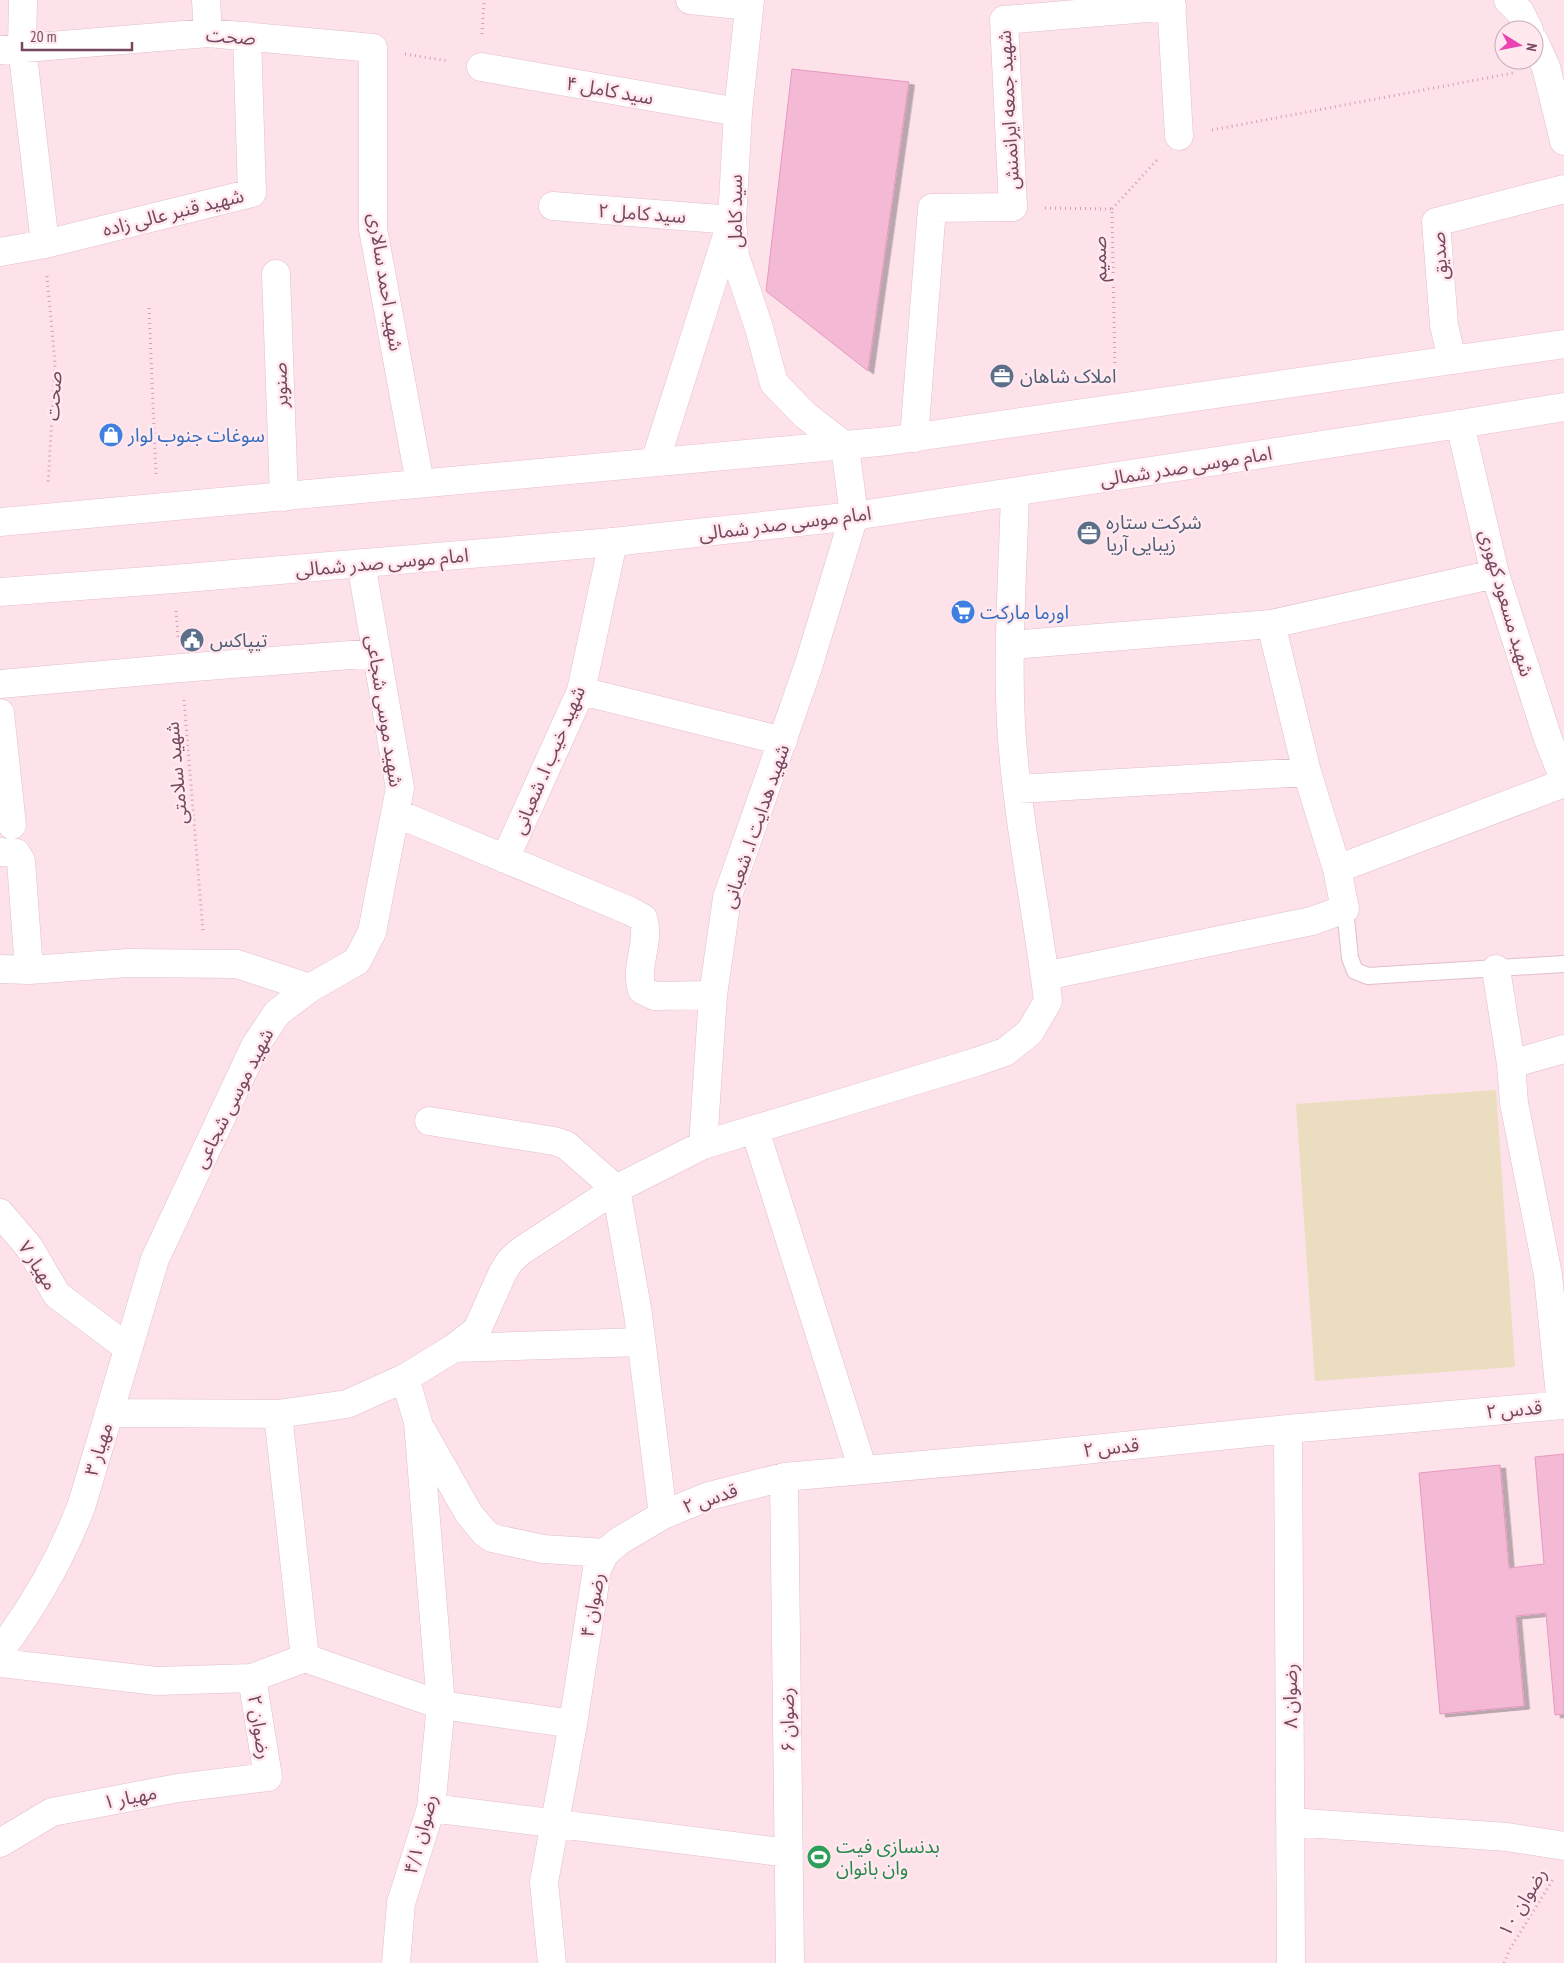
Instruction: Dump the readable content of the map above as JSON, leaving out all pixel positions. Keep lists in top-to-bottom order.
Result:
{
  "streets": {
    "street": [
      "صحت",
      "سید کامل ۴",
      "شهید جمعه ایرانمنش",
      "سید کامل",
      "شهید قنبر عالی زاده",
      "سید کامل ۲",
      "صدیق",
      "شهید احمد سالاری",
      "صنوبر",
      "امام موسی صدر شمالی",
      "شهید مسعود کهوری",
      "شهید موسی شجاعی",
      "شهید خیب ا.. شعبانی",
      "شهید هدایت ا.. شعبانی",
      "مهیار ۷",
      "قدس ۲",
      "مهیار ۳",
      "رضوان ۴",
      "رضوان ۸",
      "رضوان ۶",
      "رضوان ۲",
      "مهیار ۱",
      "رضوان ۴/۱"
    ],
    "path": ["صمیم", "شهید سلامتی", "رضوان ۱۰"]
  },
  "crossings": [
    ["صحت", "شهید قنبر عالی زاده"],
    ["صحت", "شهید احمد سالاری"],
    ["سید کامل ۴", "سید کامل"],
    ["شهید جمعه ایرانمنش", "صمیم"],
    ["سید کامل", "سید کامل ۲"],
    ["امام موسی صدر شمالی", "شهید مسعود کهوری"],
    ["امام موسی صدر شمالی", "شهید موسی شجاعی"],
    ["امام موسی صدر شمالی", "شهید خیب ا.. شعبانی"],
    ["امام موسی صدر شمالی", "شهید سلامتی"],
    ["امام موسی صدر شمالی", "شهید هدایت ا.. شعبانی"],
    ["شهید موسی شجاعی", "مهیار ۳"],
    ["مهیار ۷", "مهیار ۳"],
    ["قدس ۲", "رضوان ۴"],
    ["قدس ۲", "رضوان ۸"],
    ["قدس ۲", "رضوان ۶"],
    ["رضوان ۲", "مهیار ۱"]
  ],
  "places": {
    "office": ["املاک شاهان", "شرکت ستاره زیبایی آریا"],
    "shop": ["سوغات جنوب لوار"],
    "supermarket": ["اورما مارکت"],
    "public building": ["تیپاکس"],
    "sports": ["بدنسازی فیت وان بانوان"]
  },
  "scale_bar": "20 m",
  "north": "right"
}
